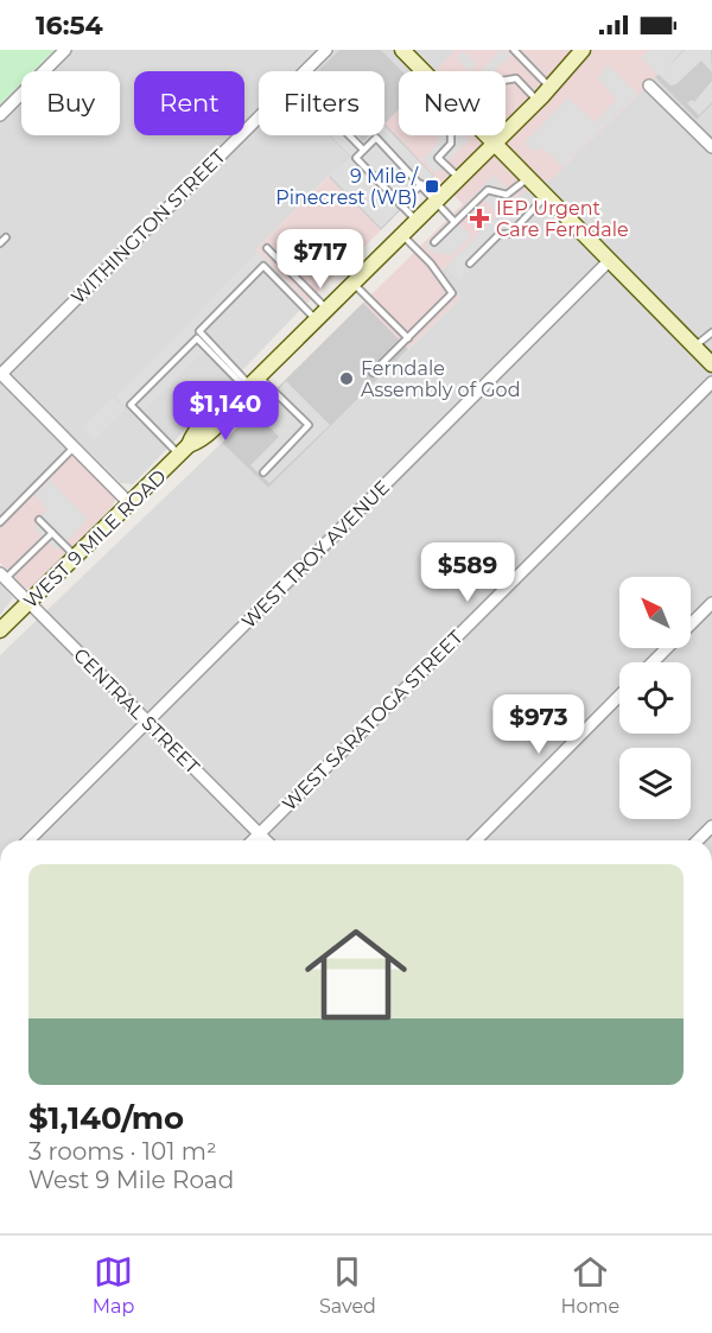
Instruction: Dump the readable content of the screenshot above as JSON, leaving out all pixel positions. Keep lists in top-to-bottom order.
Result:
{
  "streets": {
    "main road": ["WEST 9 MILE ROAD"],
    "street": [
      "WITHINGTON STREET",
      "WEST TROY AVENUE",
      "CENTRAL STREET",
      "WEST SARATOGA STREET"
    ]
  },
  "crossings": [
    ["WEST 9 MILE ROAD", "CENTRAL STREET"],
    ["WEST TROY AVENUE", "CENTRAL STREET"],
    ["CENTRAL STREET", "WEST SARATOGA STREET"]
  ],
  "places": {
    "transit": ["9 Mile / Pinecrest (WB)"],
    "health": ["IEP Urgent Care Ferndale"],
    "other": ["Ferndale Assembly of God"]
  },
  "north": "top left",
  "page": {
    "status": "16:54",
    "chip": [
      "Buy",
      "Rent",
      "Filters",
      "New"
    ],
    "price": [
      "$717",
      "$1,140",
      "$589",
      "$973"
    ],
    "list": [
      {
        "name": "$1,140/mo",
        "note": "3 rooms · 101 m² · West 9 Mile Road"
      }
    ],
    "tabs": ["Map", "Saved", "Home"]
  }
}
